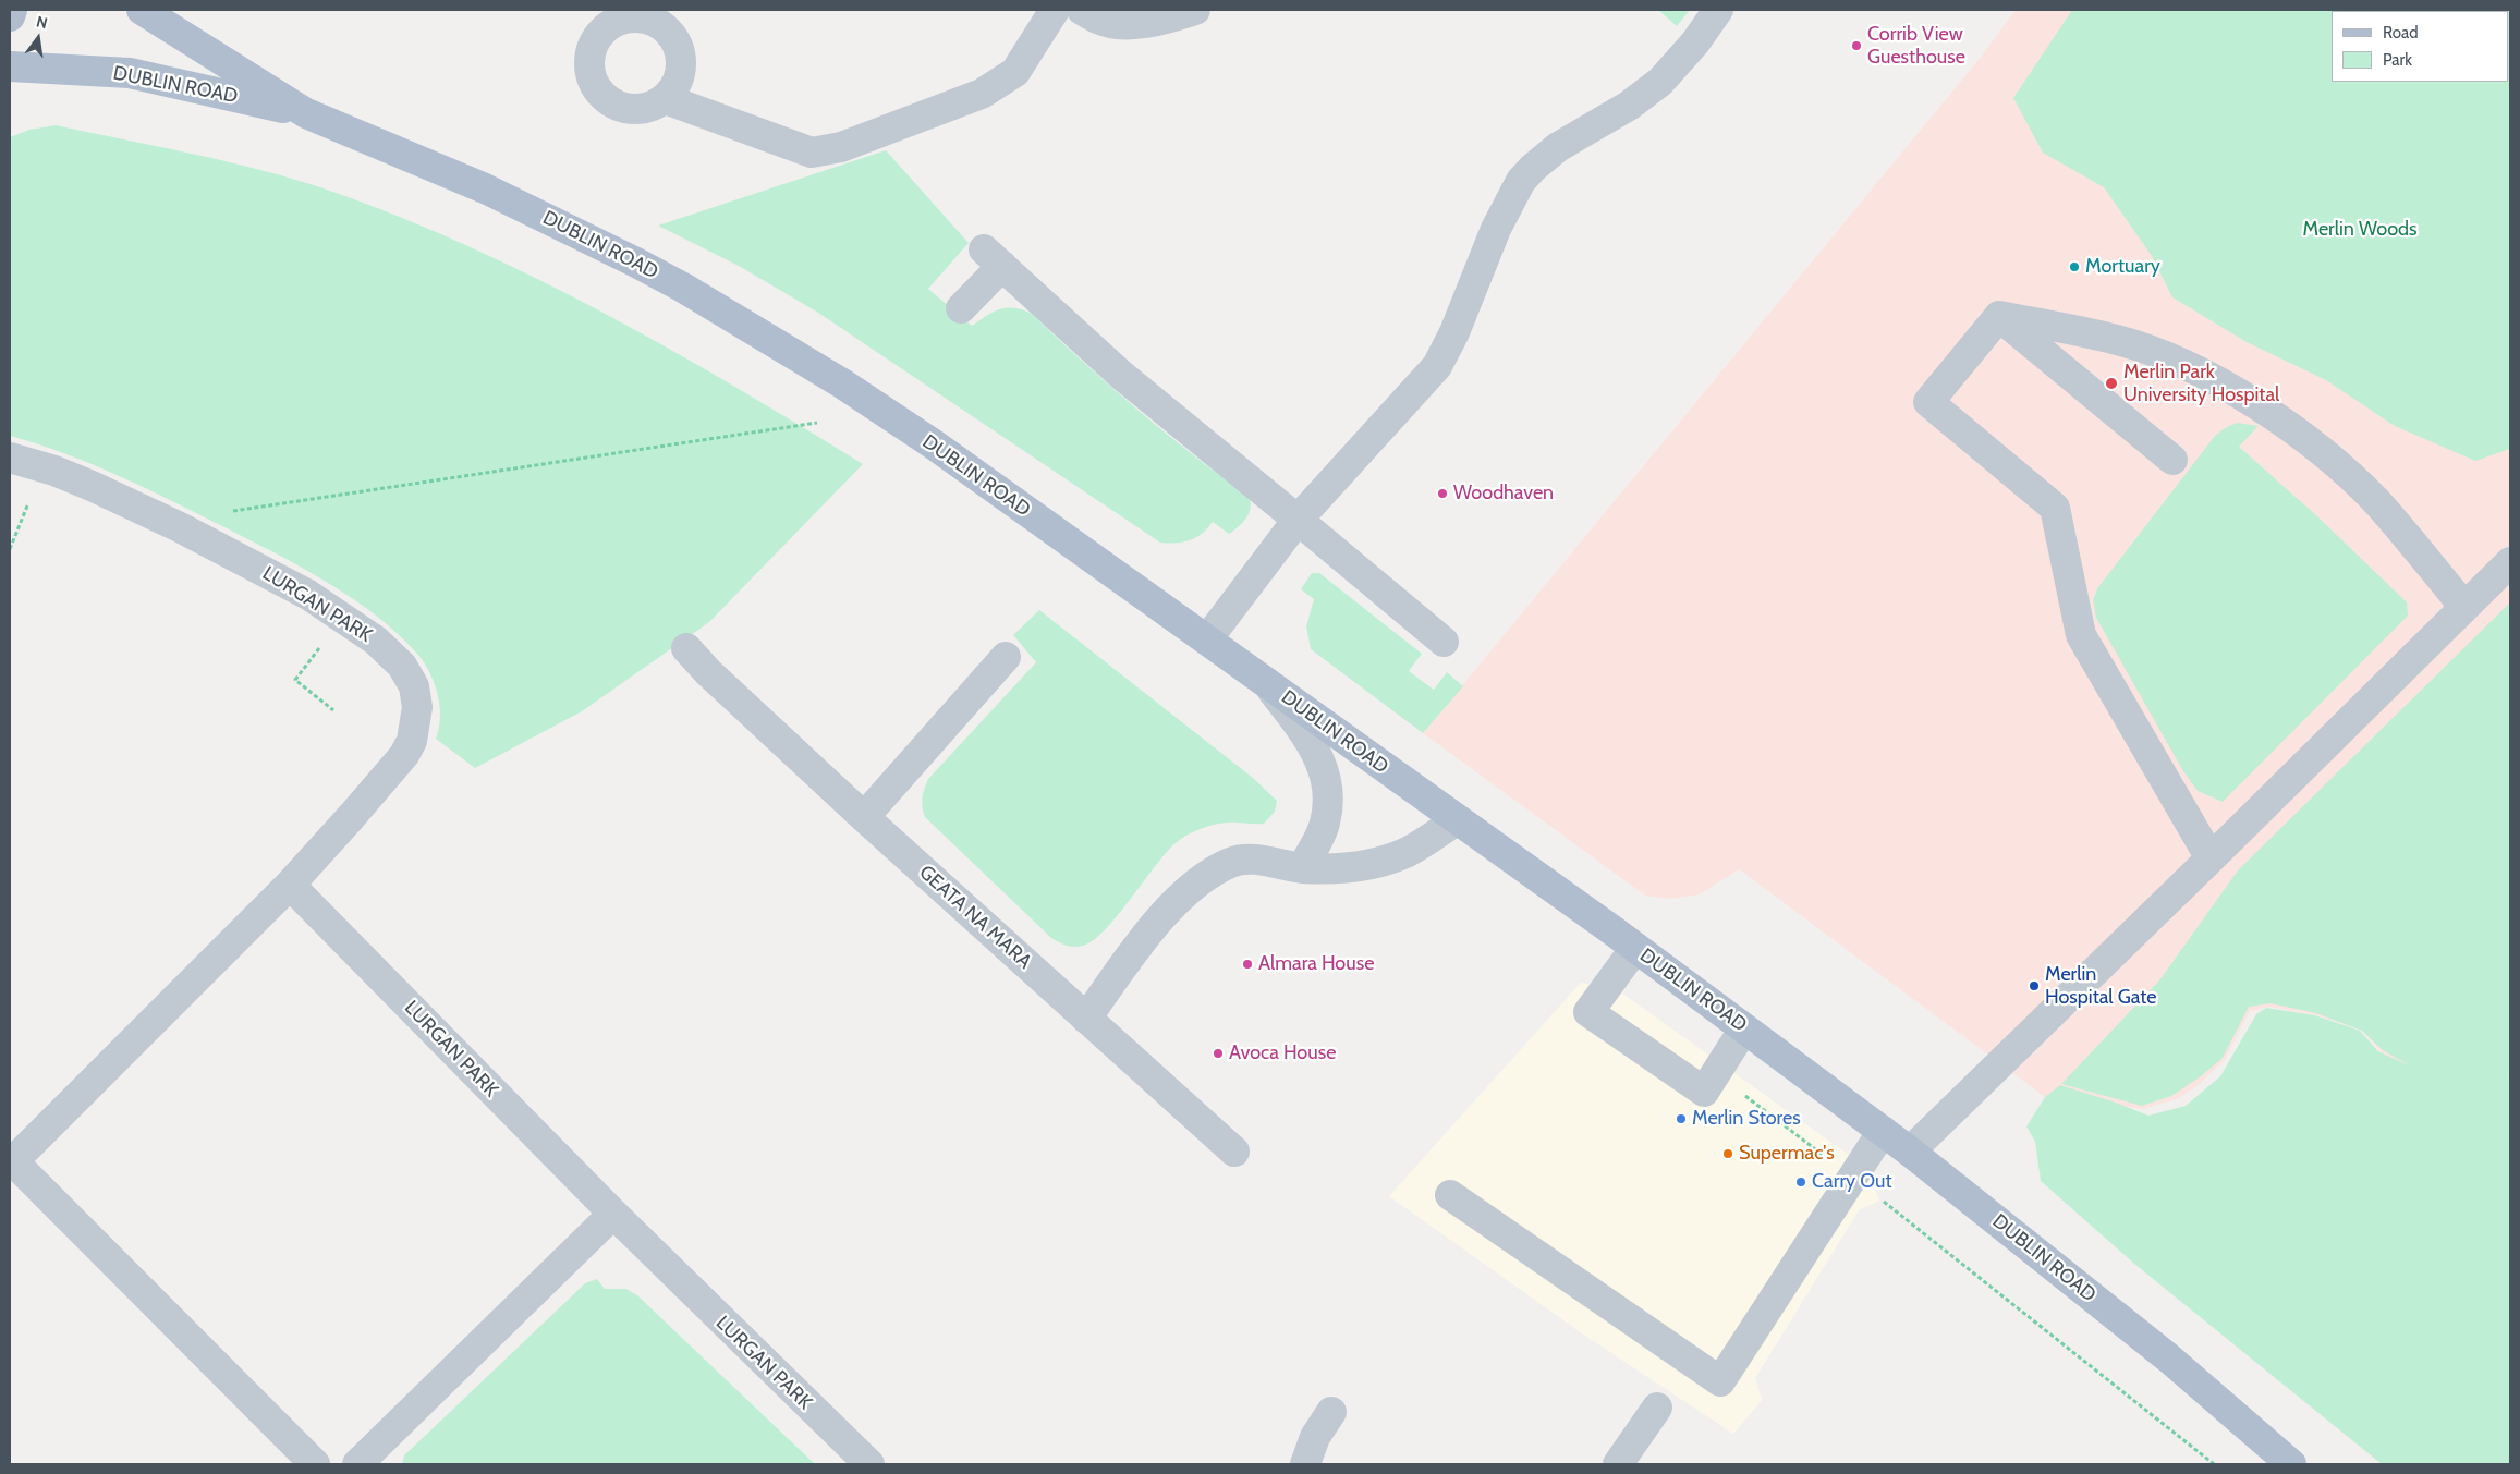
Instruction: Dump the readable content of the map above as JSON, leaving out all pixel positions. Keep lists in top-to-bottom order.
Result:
{
  "streets": {
    "main road": ["DUBLIN ROAD"],
    "street": ["LURGAN PARK", "GEATA NA MARA"]
  },
  "parks": ["Merlin Woods"],
  "places": [
    "Corrib View Guesthouse",
    "Mortuary",
    "Merlin Park University Hospital",
    "Woodhaven",
    "Almara House",
    "Merlin Hospital Gate",
    "Avoca House",
    "Merlin Stores",
    "Supermac's",
    "Carry Out"
  ],
  "legend": ["Road", "Park"],
  "north": "top"
}
